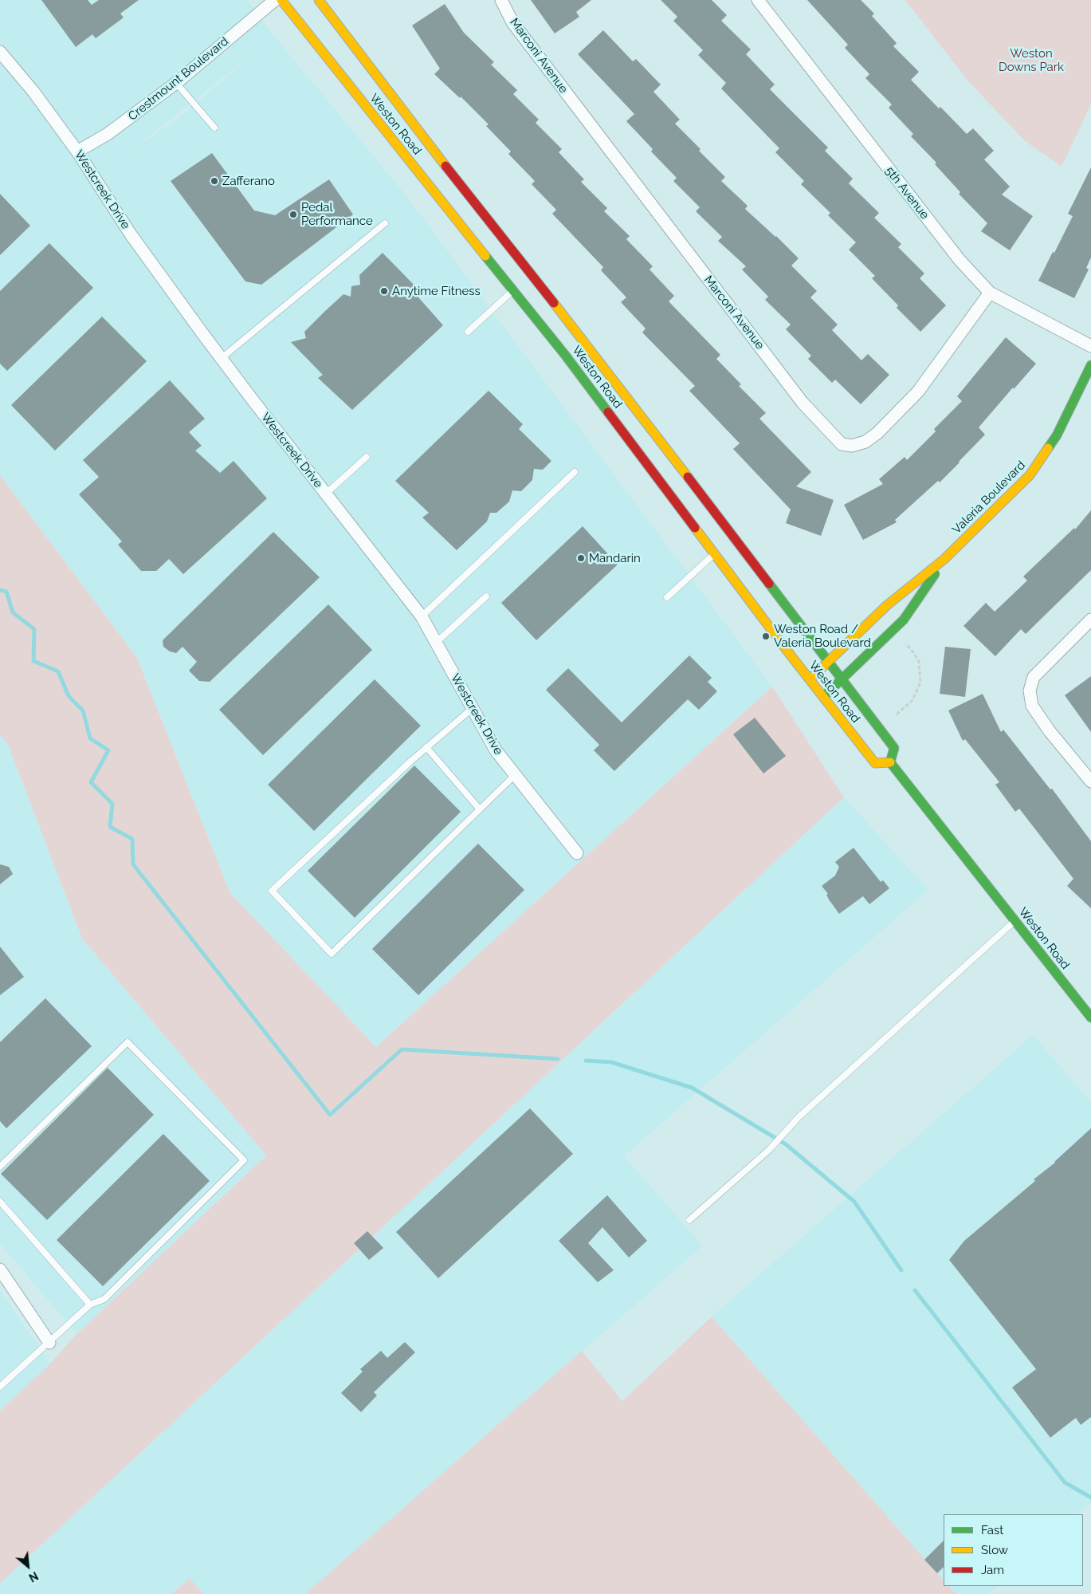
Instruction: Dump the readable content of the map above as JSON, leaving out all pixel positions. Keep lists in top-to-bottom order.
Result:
{
  "streets": {
    "main road": ["Weston Road", "Valeria Boulevard"],
    "street": [
      "Marconi Avenue",
      "Crestmount Boulevard",
      "Westcreek Drive",
      "5th Avenue"
    ]
  },
  "crossings": [
    ["Marconi Avenue", "5th Avenue"],
    ["Crestmount Boulevard", "Westcreek Drive"],
    ["Weston Road", "Valeria Boulevard"]
  ],
  "parks": ["Weston Downs Park"],
  "places": [
    "Zafferano",
    "Pedal Performance",
    "Anytime Fitness",
    "Mandarin",
    "Weston Road / Valeria Boulevard"
  ],
  "legend": ["Fast", "Slow", "Jam"],
  "north": "bottom right"
}
